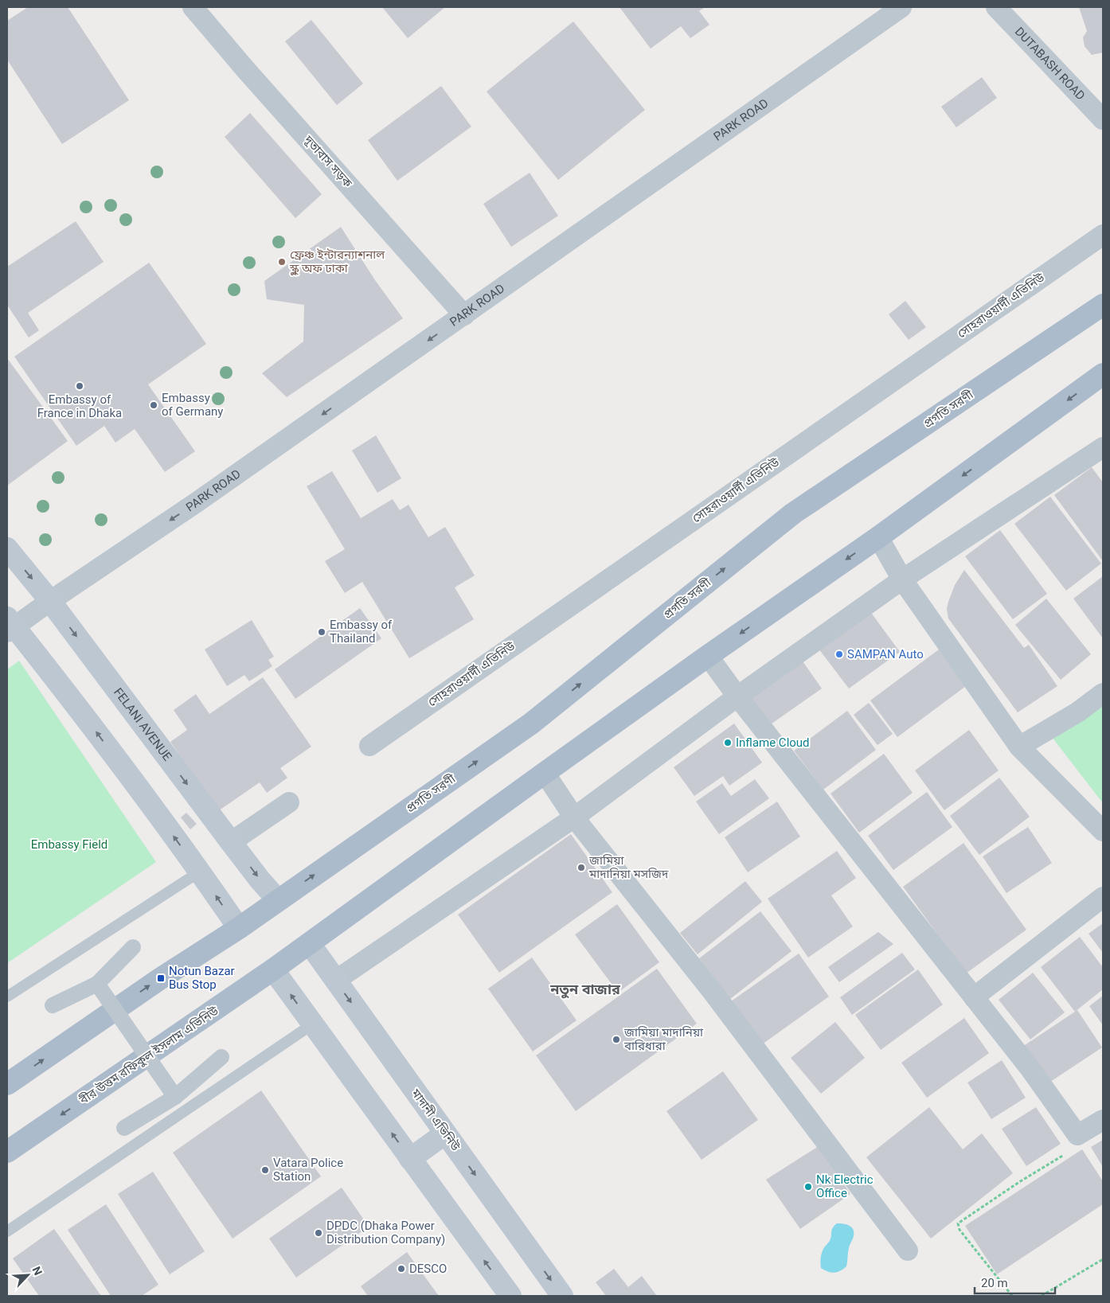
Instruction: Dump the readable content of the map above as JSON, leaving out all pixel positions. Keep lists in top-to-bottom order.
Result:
{
  "streets": {
    "main road": [
      "প্রগতি সরণী",
      "FELANI AVENUE",
      "বীর উত্তম রফিকুল ইসলাম এভিনিউ",
      "মাদানী এভিনিউ"
    ],
    "street": [
      "DUTABASH ROAD",
      "PARK ROAD",
      "দূতাবাস সড়ক",
      "সোহরাওয়ার্দী এভিনিউ"
    ]
  },
  "crossings": [
    ["PARK ROAD", "দূতাবাস সড়ক"],
    ["PARK ROAD", "FELANI AVENUE"],
    ["প্রগতি সরণী", "FELANI AVENUE"],
    ["বীর উত্তম রফিকুল ইসলাম এভিনিউ", "মাদানী এভিনিউ"]
  ],
  "one_way": ["PARK ROAD"],
  "districts": ["নতুন বাজার"],
  "parks": ["Embassy Field"],
  "places": {
    "other": [
      "ফ্রেঞ্চ ইন্টারন্যাশনাল স্কুল অফ ঢাকা",
      "Embassy of France in Dhaka",
      "Embassy of Germany",
      "Embassy of Thailand",
      "SAMPAN Auto",
      "Inflame Cloud",
      "জামিয়া মাদানিয়া মসজিদ",
      "জামিয়া মাদানিয়া বারিধারা",
      "Vatara Police Station",
      "Nk Electric Office",
      "DPDC (Dhaka Power Distribution Company)",
      "DESCO"
    ],
    "transit": ["Notun Bazar Bus Stop"]
  },
  "scale_bar": "20 m",
  "north": "top right"
}
